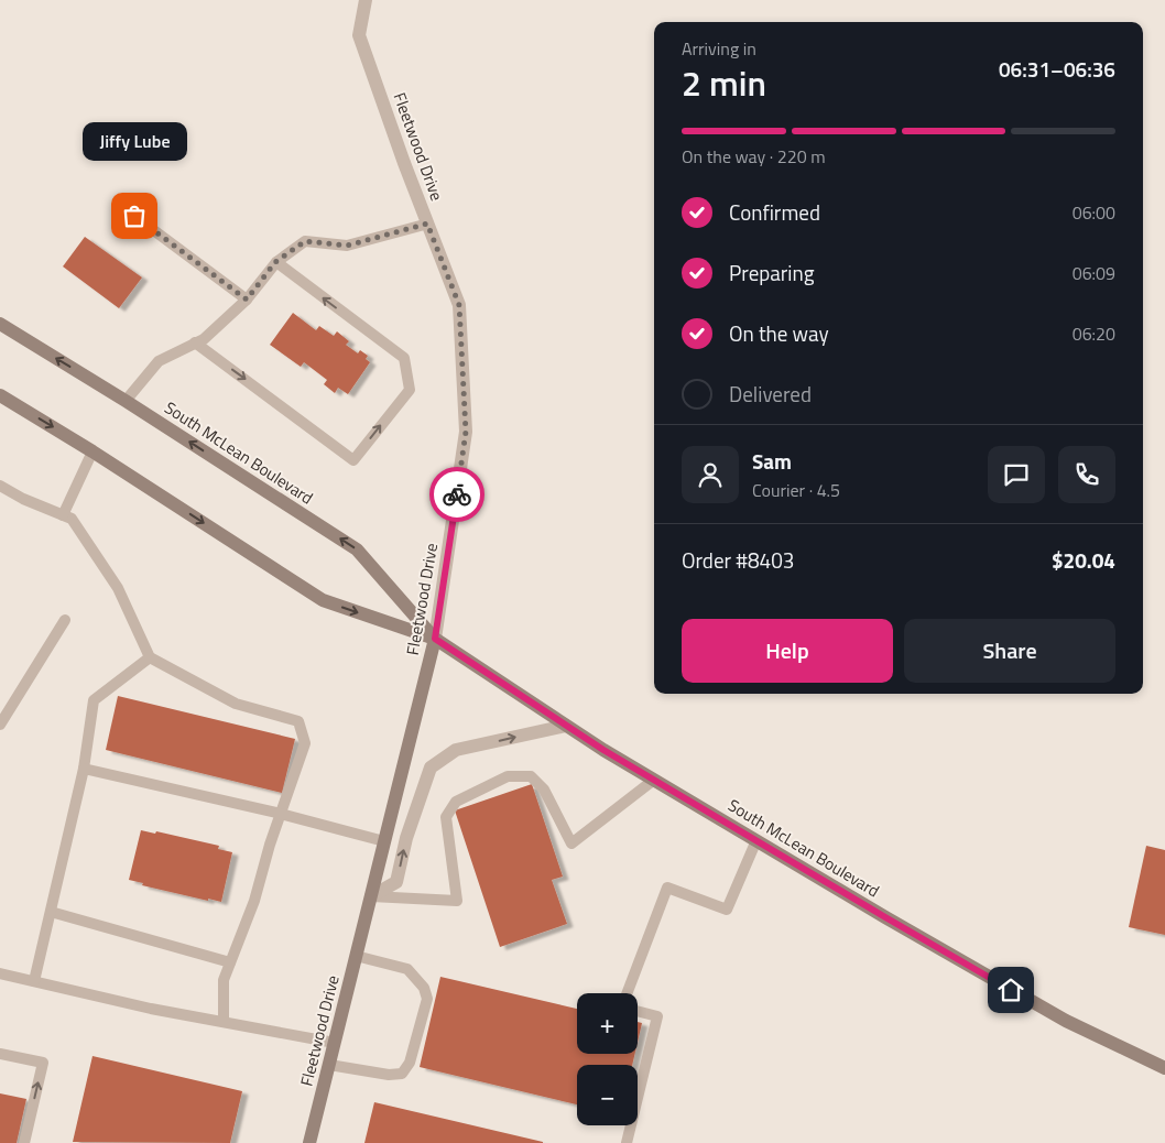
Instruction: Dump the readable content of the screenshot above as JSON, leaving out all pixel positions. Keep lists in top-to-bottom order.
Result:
{
  "streets": {
    "main road": ["Fleetwood Drive", "South McLean Boulevard"]
  },
  "crossings": [
    ["Fleetwood Drive", "South McLean Boulevard"]
  ],
  "places": ["Jiffy Lube"],
  "page": {
    "heading": ["2 min", "Arriving in", "06:31–06:36"],
    "panel": [
      "Sam",
      "Courier · 4.5",
      "Order #8403",
      "$20.04"
    ],
    "bar": "On the way · 220 m",
    "bubble": "Jiffy Lube",
    "list": [
      ["Confirmed", "06:00"],
      ["Preparing", "06:09"],
      ["On the way", "06:20"],
      "Delivered"
    ],
    "buttons": ["Help", "Share"],
    "map_buttons": ["+", "−"]
  }
}
